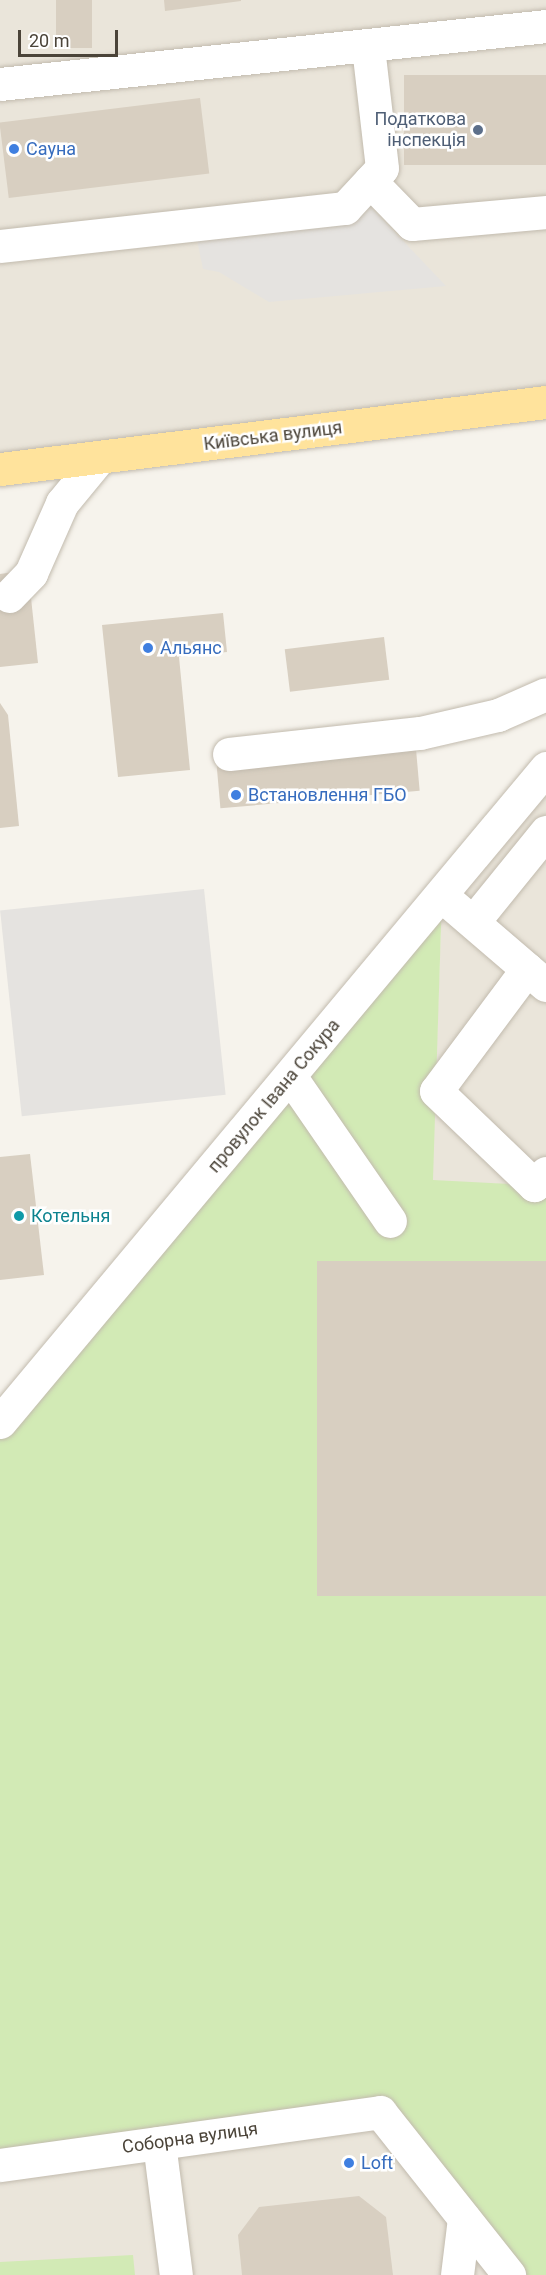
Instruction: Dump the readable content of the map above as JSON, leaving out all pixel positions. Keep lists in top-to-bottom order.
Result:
{
  "streets": {
    "main road": ["Київська вулиця"],
    "street": ["провулок Івана Сокура", "Соборна вулиця"]
  },
  "places": [
    "Податкова інспекція",
    "Сауна",
    "Альянс",
    "Встановлення ГБО",
    "Котельня",
    "Loft"
  ],
  "scale_bar": "20 m"
}
